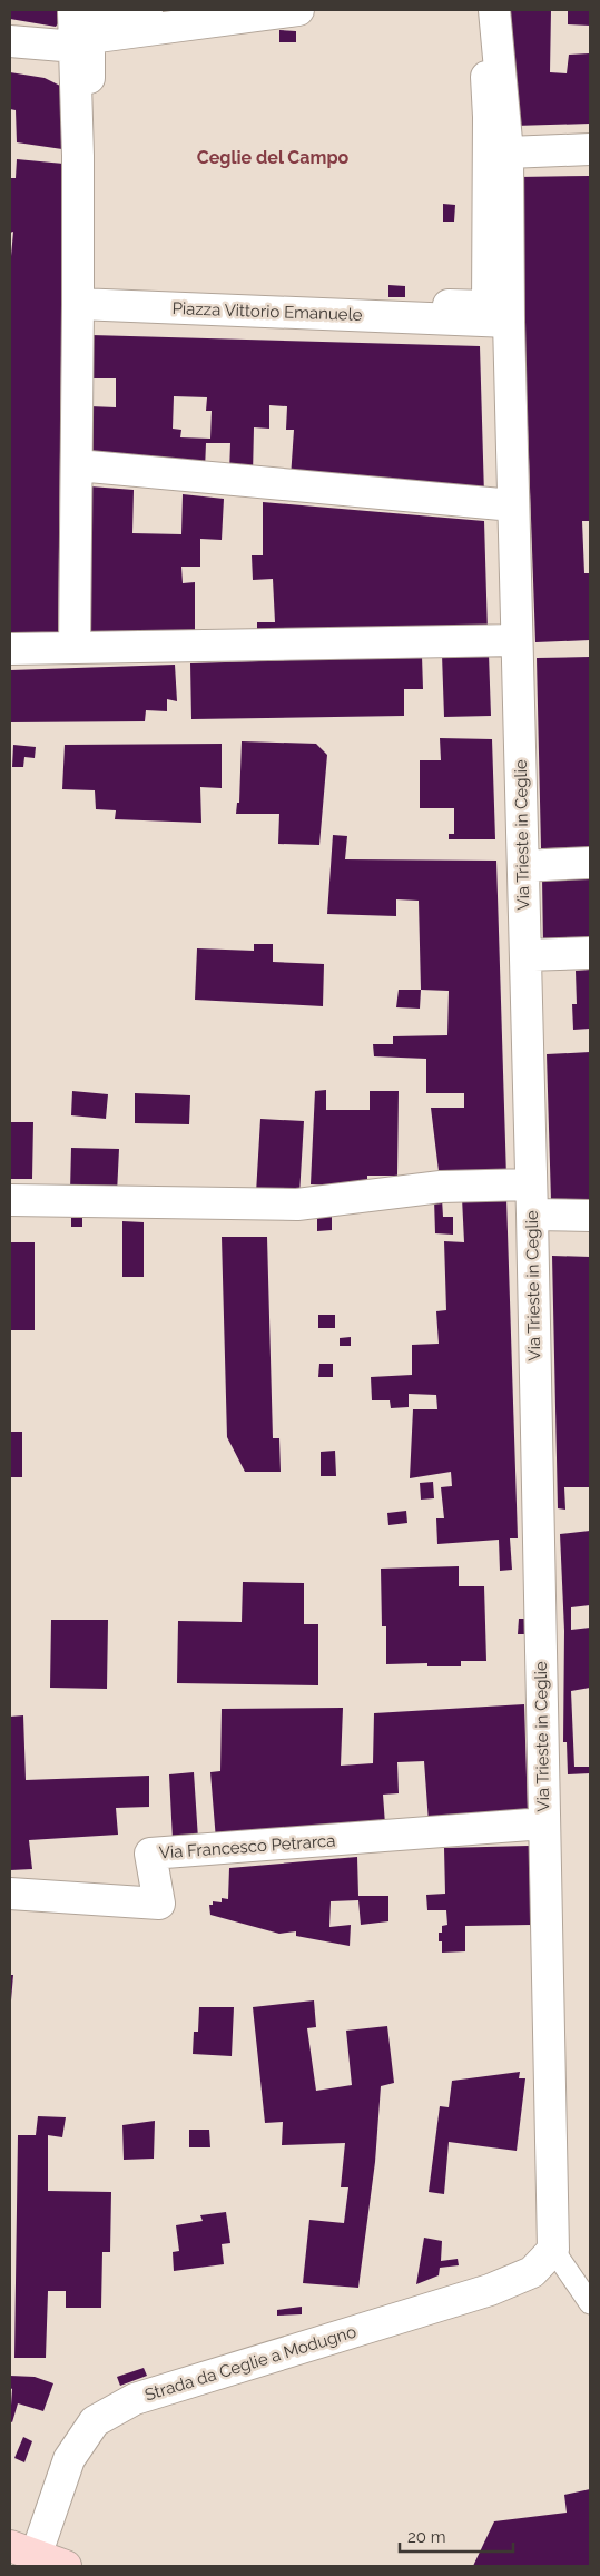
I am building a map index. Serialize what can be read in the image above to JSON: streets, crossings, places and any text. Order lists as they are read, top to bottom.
{
  "streets": {
    "street": [
      "Piazza Vittorio Emanuele",
      "Via Trieste in Ceglie",
      "Via Francesco Petrarca",
      "Strada da Ceglie a Modugno"
    ]
  },
  "crossings": [
    ["Piazza Vittorio Emanuele", "Via Trieste in Ceglie"],
    ["Via Trieste in Ceglie", "Via Francesco Petrarca"],
    ["Via Trieste in Ceglie", "Strada da Ceglie a Modugno"]
  ],
  "districts": ["Ceglie del Campo"],
  "scale_bar": "20 m"
}
